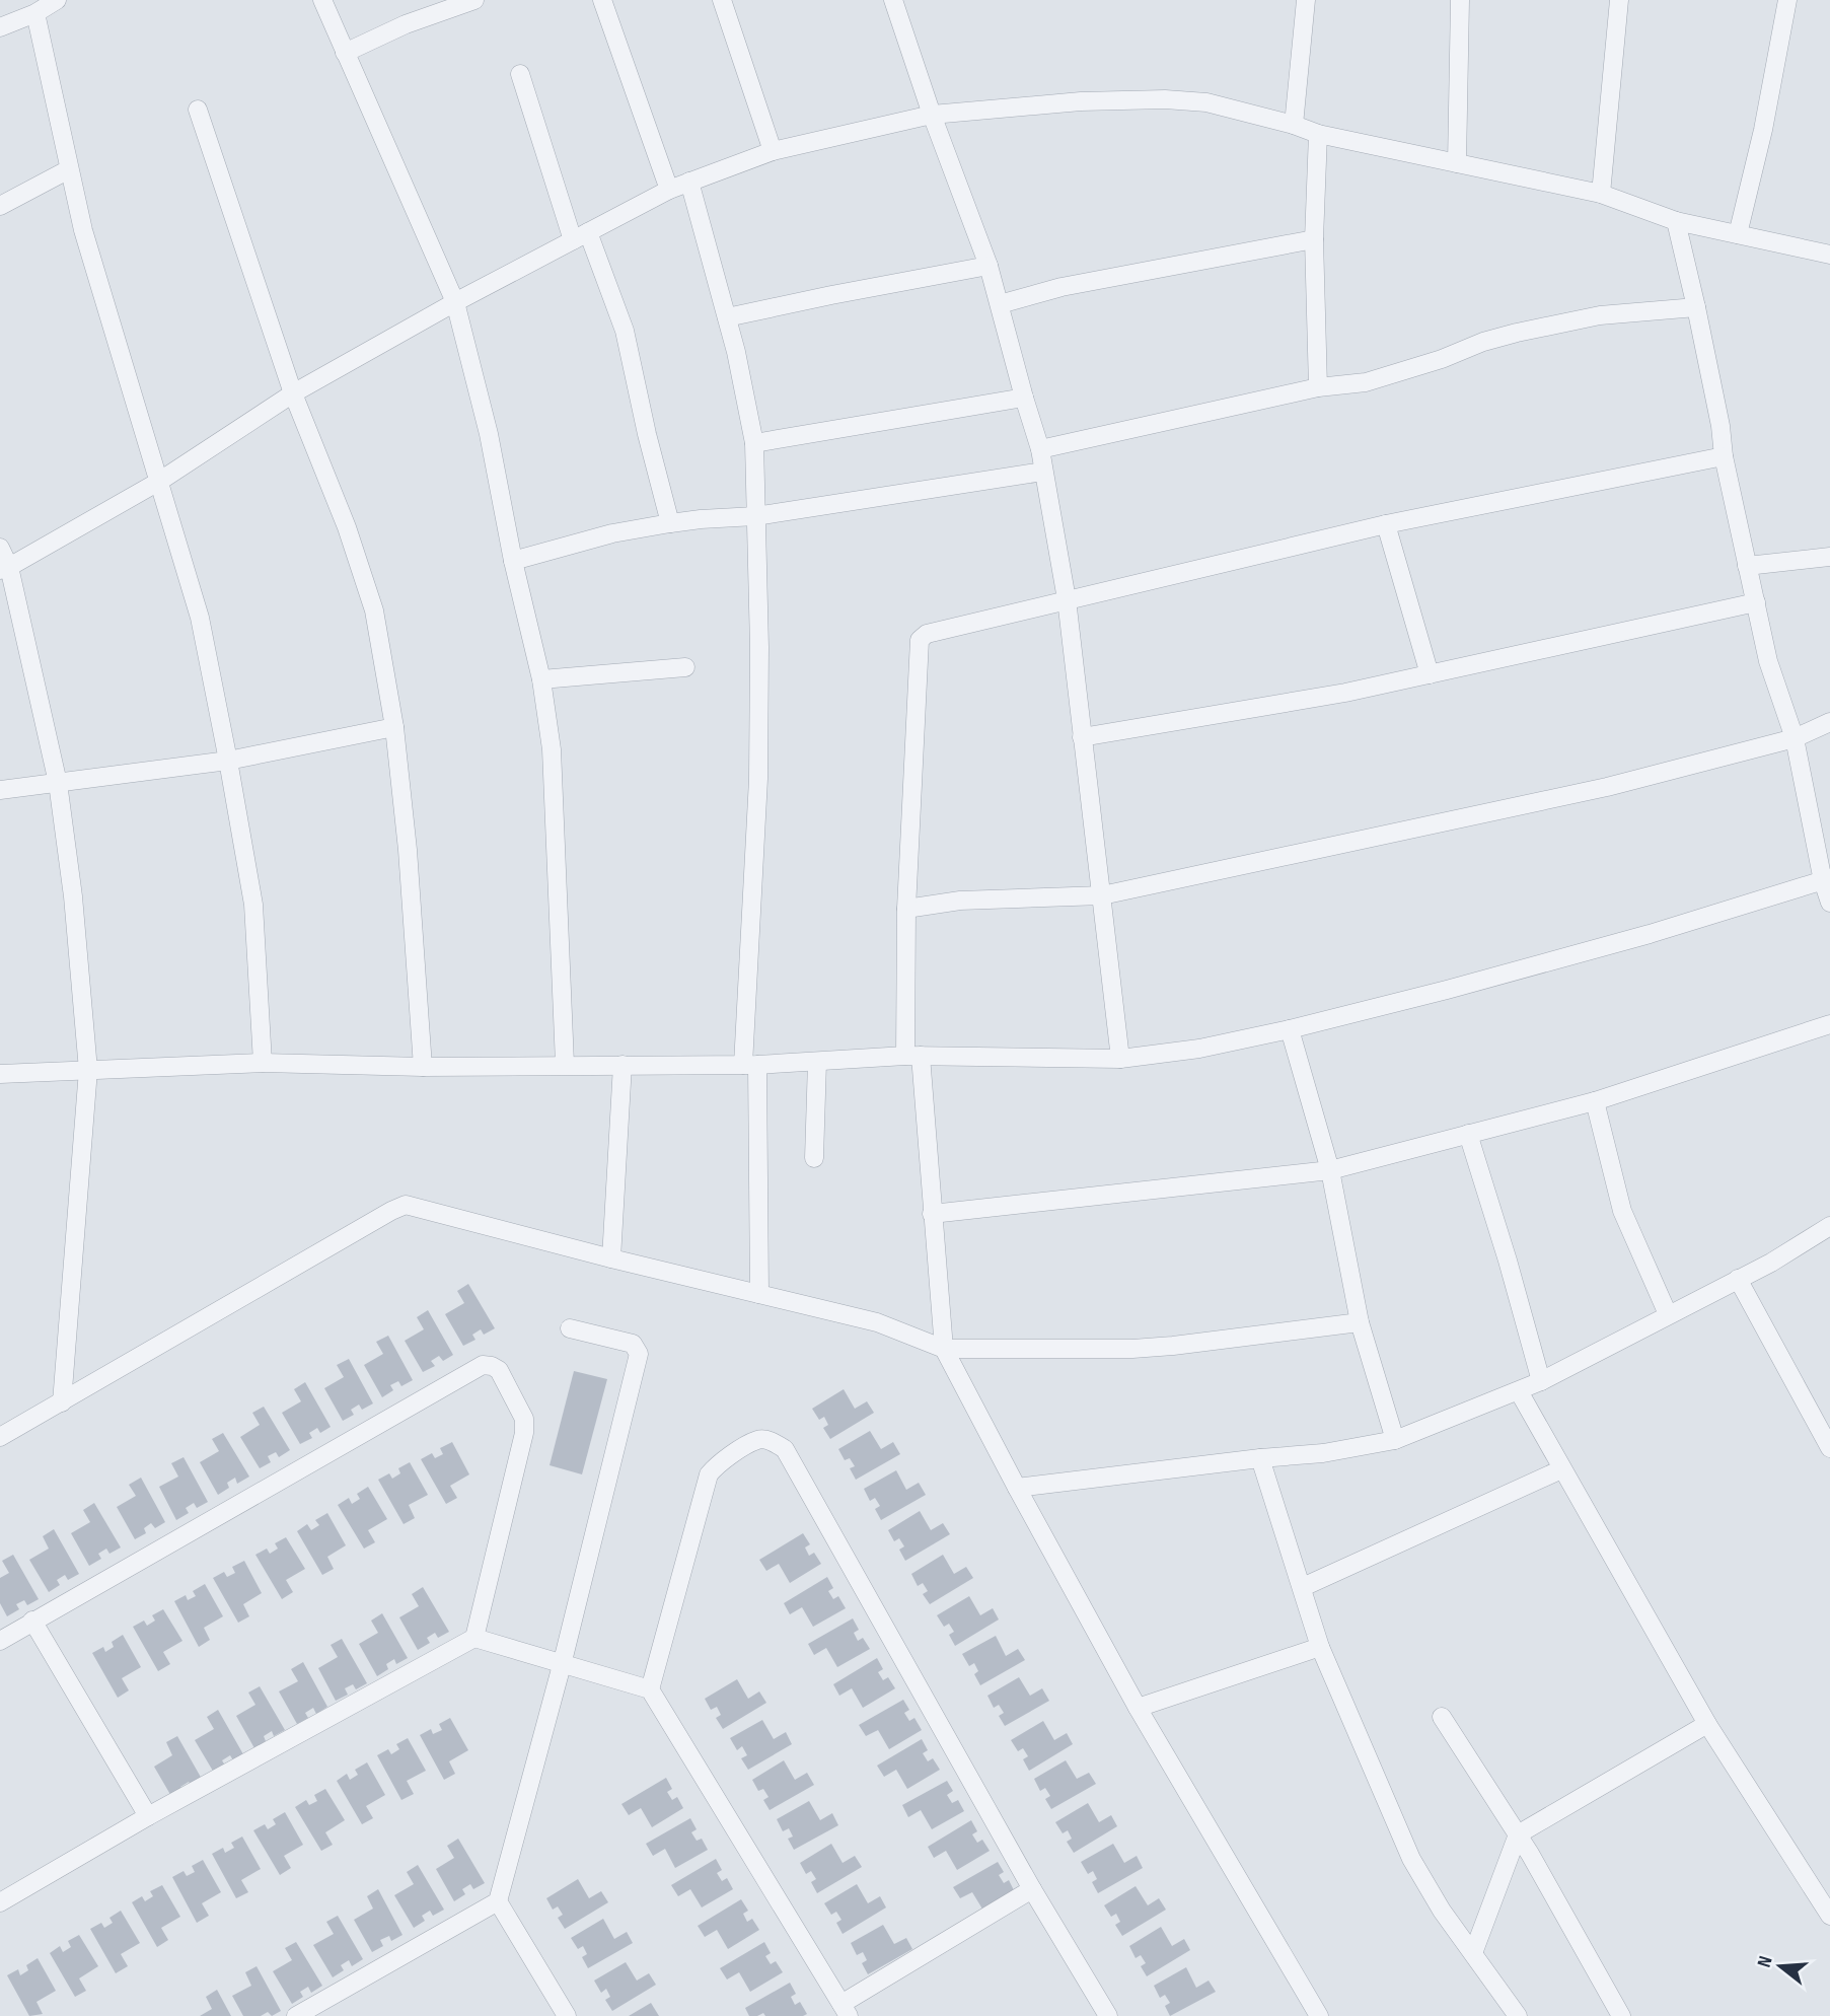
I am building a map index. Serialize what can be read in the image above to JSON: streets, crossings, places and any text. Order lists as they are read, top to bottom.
{
  "north": "left"
}
